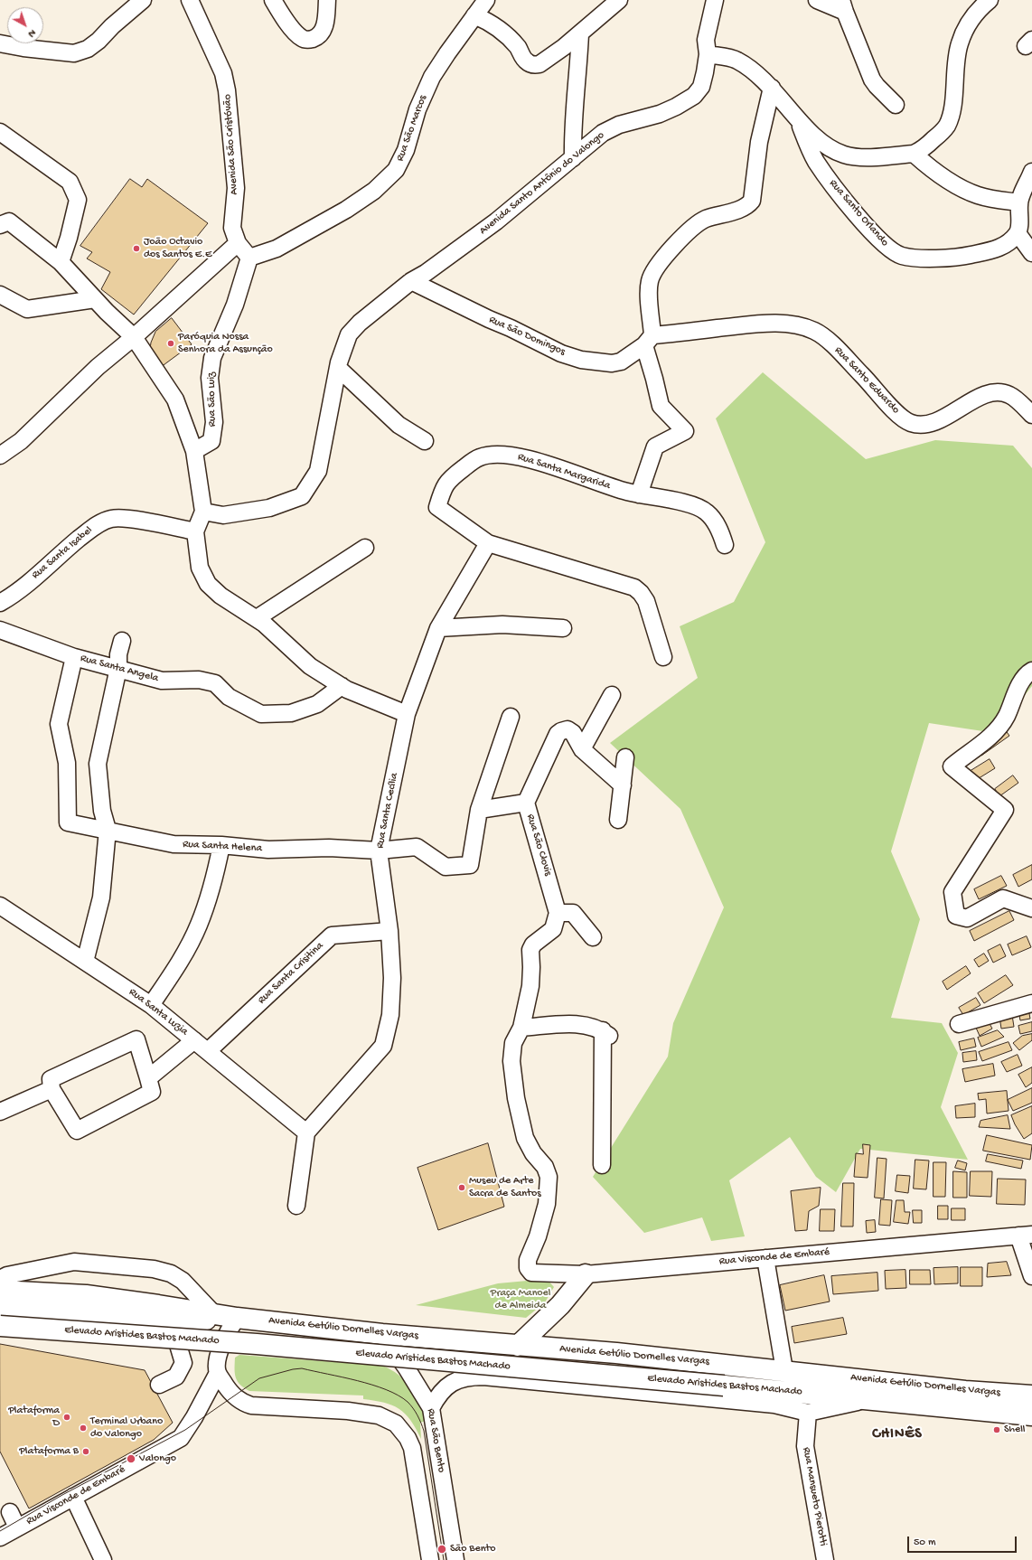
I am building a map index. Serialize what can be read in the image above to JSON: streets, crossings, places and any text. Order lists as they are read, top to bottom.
{
  "streets": {
    "main road": ["Avenida Getúlio Dornelles Vargas", "Elevado Aristides Bastos Machado"],
    "street": [
      "Rua São Marcos",
      "Avenida São Cristóvão",
      "Avenida Santo Antônio do Valongo",
      "Rua Santo Orlando",
      "Rua São Domingos",
      "Rua Santo Eduardo",
      "Rua São Luiz",
      "Rua Santa Margarida",
      "Rua Santa Isabel",
      "Rua Santa Angela",
      "Rua Santa Cecília",
      "Rua São Clovis",
      "Rua Santa Helena",
      "Rua Santa Crisitina",
      "Rua Santa Luzia",
      "Rua Visconde de Embaré",
      "Rua São Bento",
      "Rua Mansueto Pierotti"
    ]
  },
  "crossings": [
    ["Rua São Marcos", "Rua São Luiz"],
    ["Avenida Santo Antônio do Valongo", "Rua São Domingos"],
    ["Rua São Domingos", "Rua Santo Eduardo"],
    ["Rua Santa Margarida", "Rua Santa Cecília"],
    ["Rua Santa Angela", "Rua Santa Helena"],
    ["Rua Santa Cecília", "Rua Santa Helena"],
    ["Rua Santa Cecília", "Rua Santa Crisitina"],
    ["Rua Santa Cecília", "Rua Santa Luzia"],
    ["Rua Santa Crisitina", "Rua Santa Luzia"],
    ["Rua Visconde de Embaré", "Avenida Getúlio Dornelles Vargas"],
    ["Avenida Getúlio Dornelles Vargas", "Rua São Bento"]
  ],
  "districts": ["CHINÊS"],
  "parks": ["Praça Manoel de Almeida"],
  "places": [
    "João Octavio dos Santos E.E",
    "Paróquia Nossa Senhora da Assunção",
    "Museu de Arte Sacra de Santos",
    "Plataforma D",
    "Terminal Urbano do Valongo",
    "Shell",
    "Plataforma B",
    "Valongo",
    "São Bento"
  ],
  "scale_bar": "50 m",
  "north": "bottom right"
}
